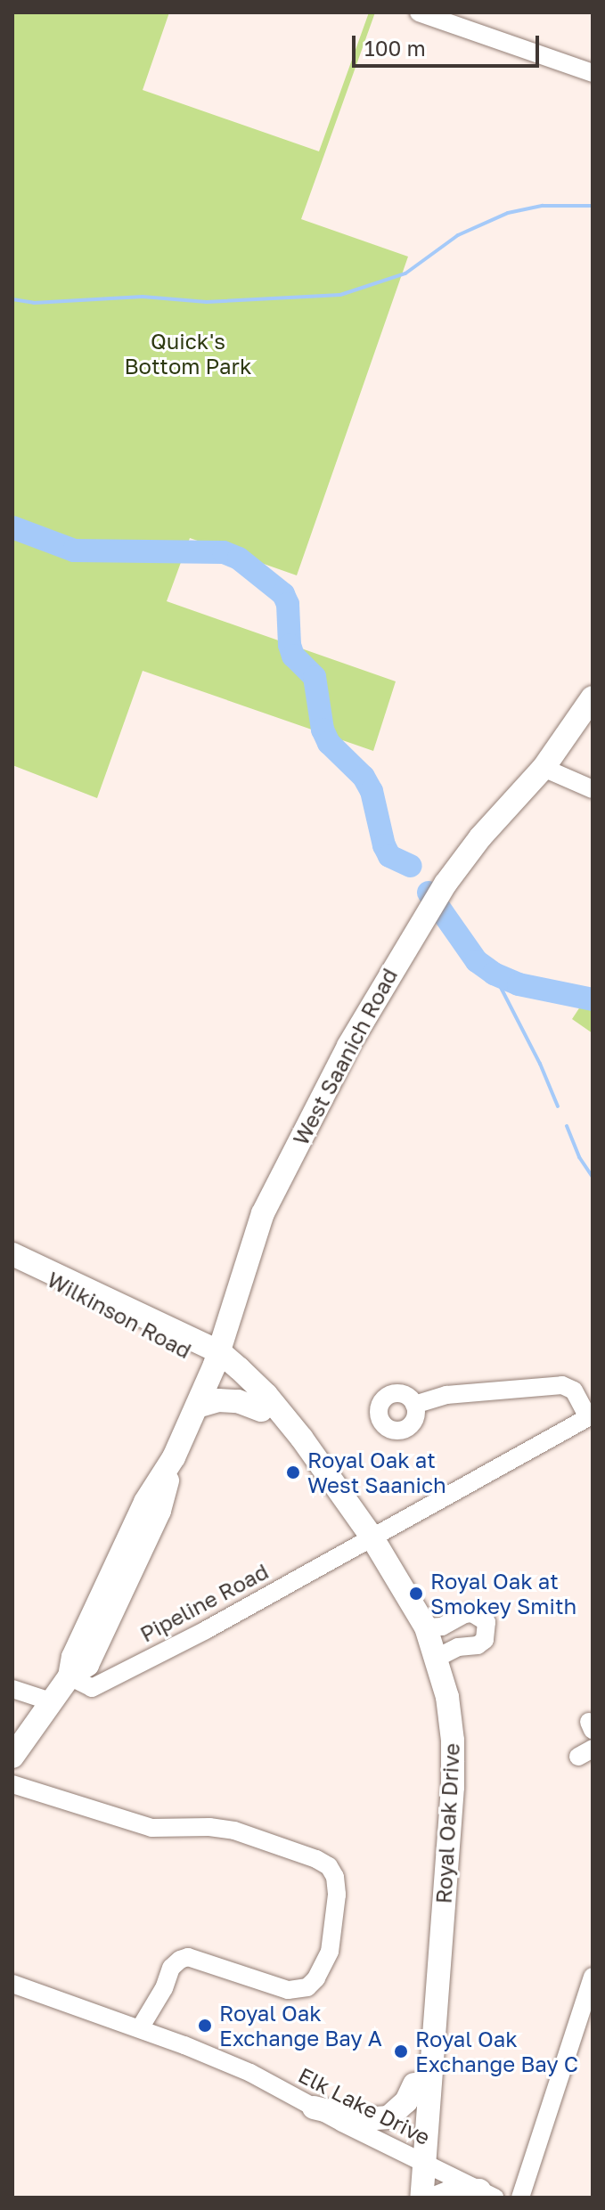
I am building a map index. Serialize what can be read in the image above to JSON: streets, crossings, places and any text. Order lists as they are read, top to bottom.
{
  "streets": {
    "main road": ["West Saanich Road", "Wilkinson Road", "Royal Oak Drive"],
    "street": ["Pipeline Road", "Elk Lake Drive"]
  },
  "crossings": [
    ["West Saanich Road", "Wilkinson Road"],
    ["West Saanich Road", "Pipeline Road"],
    ["West Saanich Road", "Royal Oak Drive"],
    ["Wilkinson Road", "Royal Oak Drive"],
    ["Pipeline Road", "Royal Oak Drive"],
    ["Royal Oak Drive", "Elk Lake Drive"]
  ],
  "parks": ["Quick's Bottom Park"],
  "places": [
    "Royal Oak at West Saanich",
    "Royal Oak at Smokey Smith",
    "Royal Oak Exchange Bay A",
    "Royal Oak Exchange Bay C"
  ],
  "scale_bar": "100 m"
}
